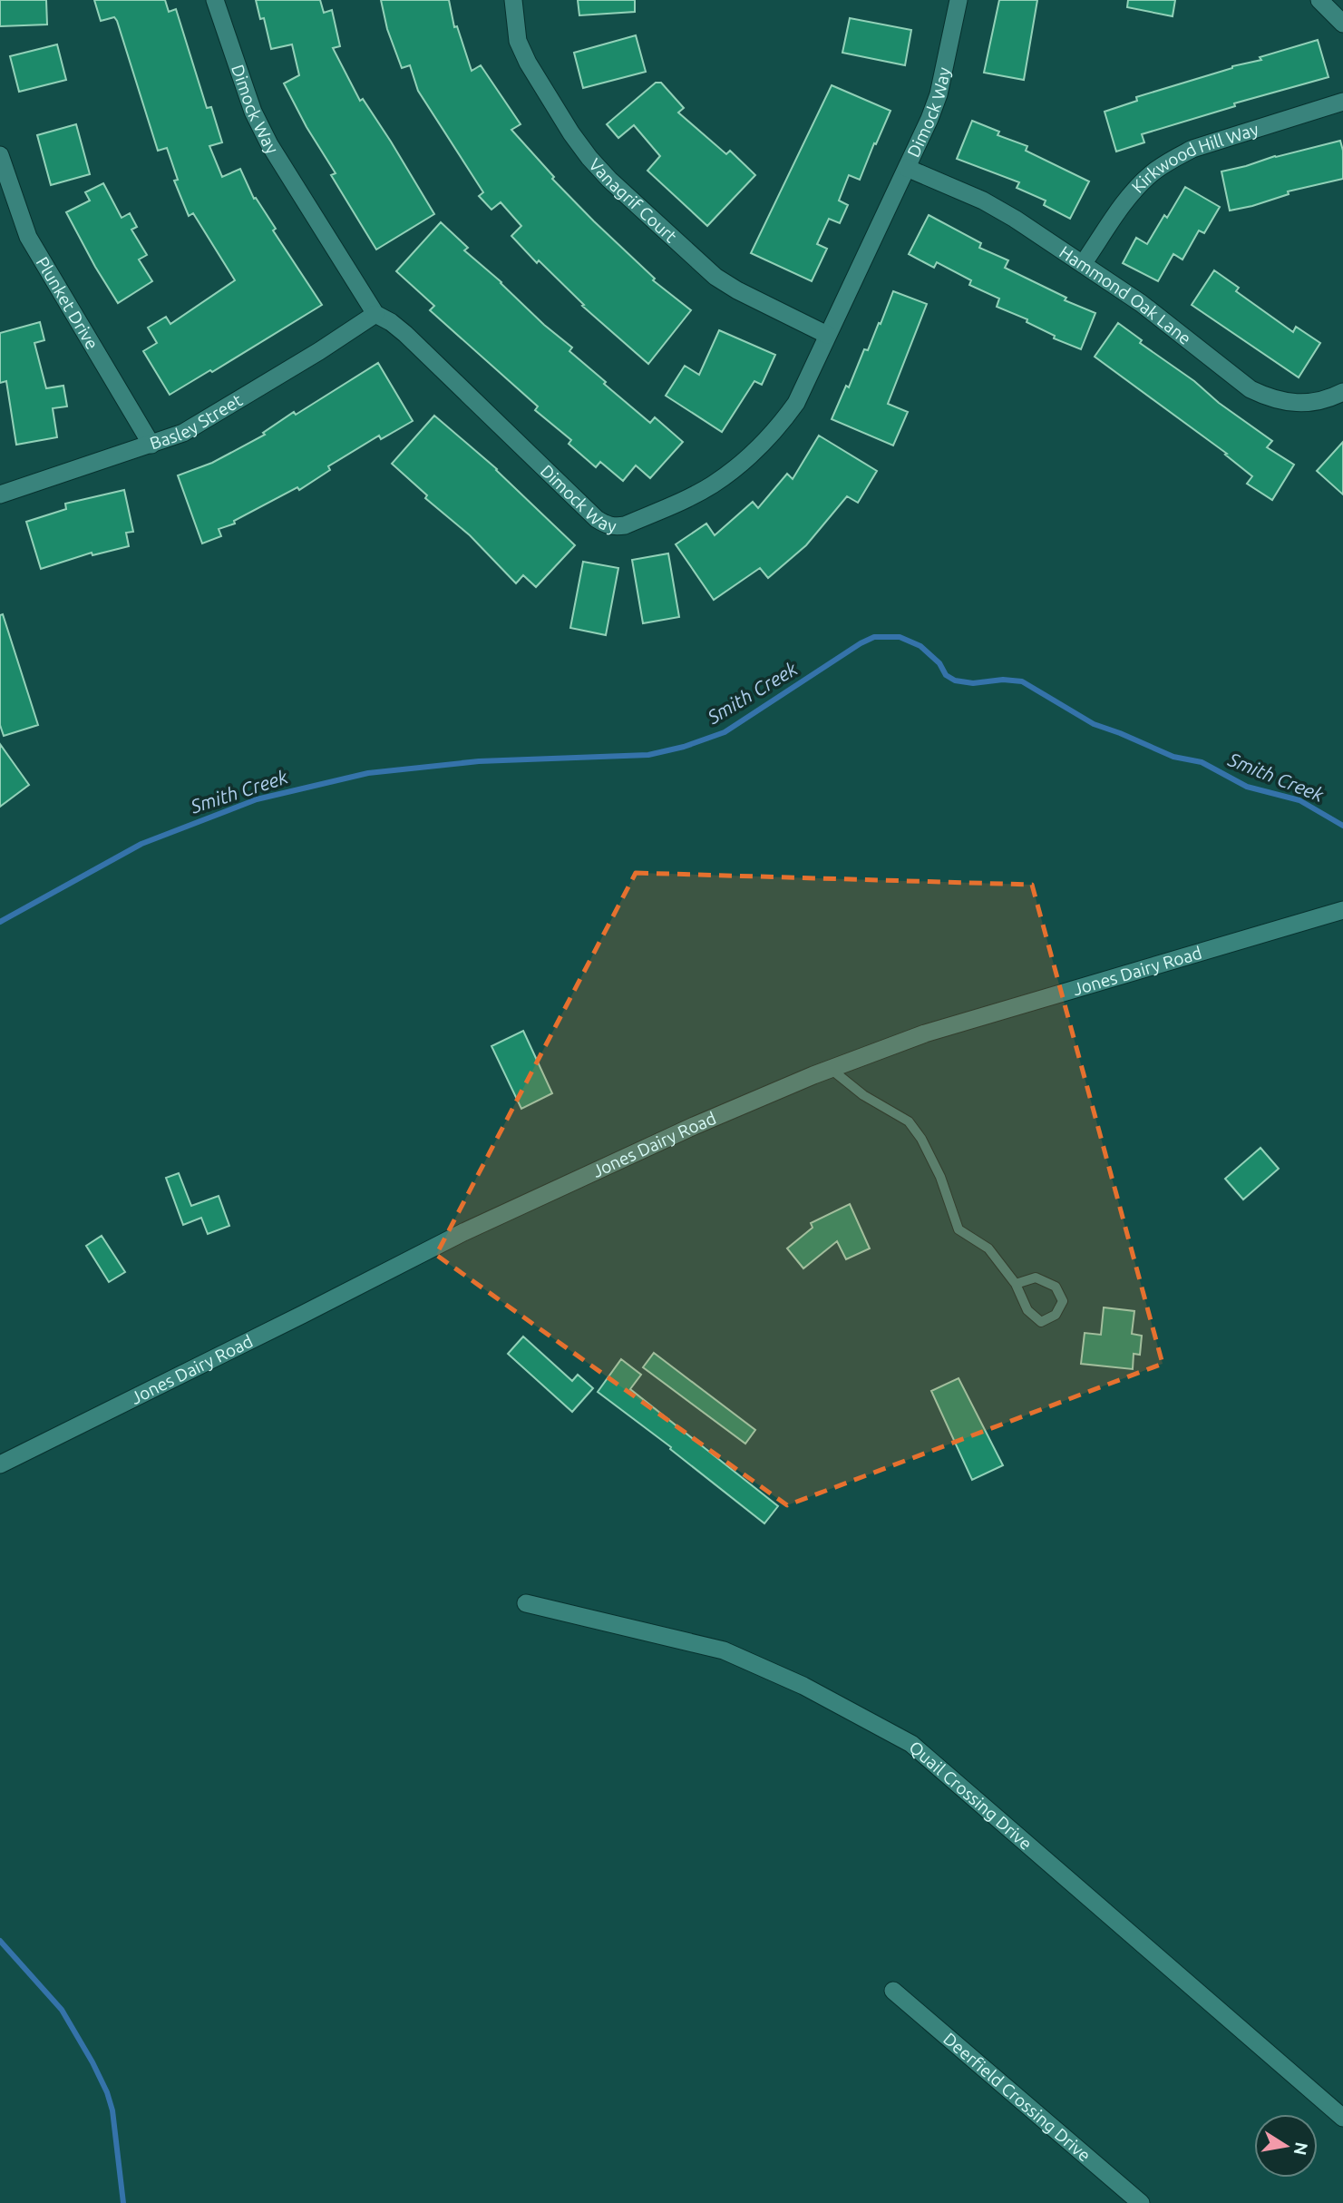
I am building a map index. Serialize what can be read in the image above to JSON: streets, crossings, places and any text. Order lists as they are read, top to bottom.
{
  "streets": {
    "street": [
      "Dimock Way",
      "Kirkwood Hill Way",
      "Vanagrif Court",
      "Hammond Oak Lane",
      "Plunket Drive",
      "Basley Street",
      "Jones Dairy Road",
      "Quail Crossing Drive",
      "Deerfield Crossing Drive"
    ]
  },
  "crossings": [
    ["Dimock Way", "Vanagrif Court"],
    ["Dimock Way", "Hammond Oak Lane"],
    ["Dimock Way", "Basley Street"],
    ["Kirkwood Hill Way", "Hammond Oak Lane"],
    ["Plunket Drive", "Basley Street"]
  ],
  "water": ["Smith Creek"],
  "north": "right"
}
